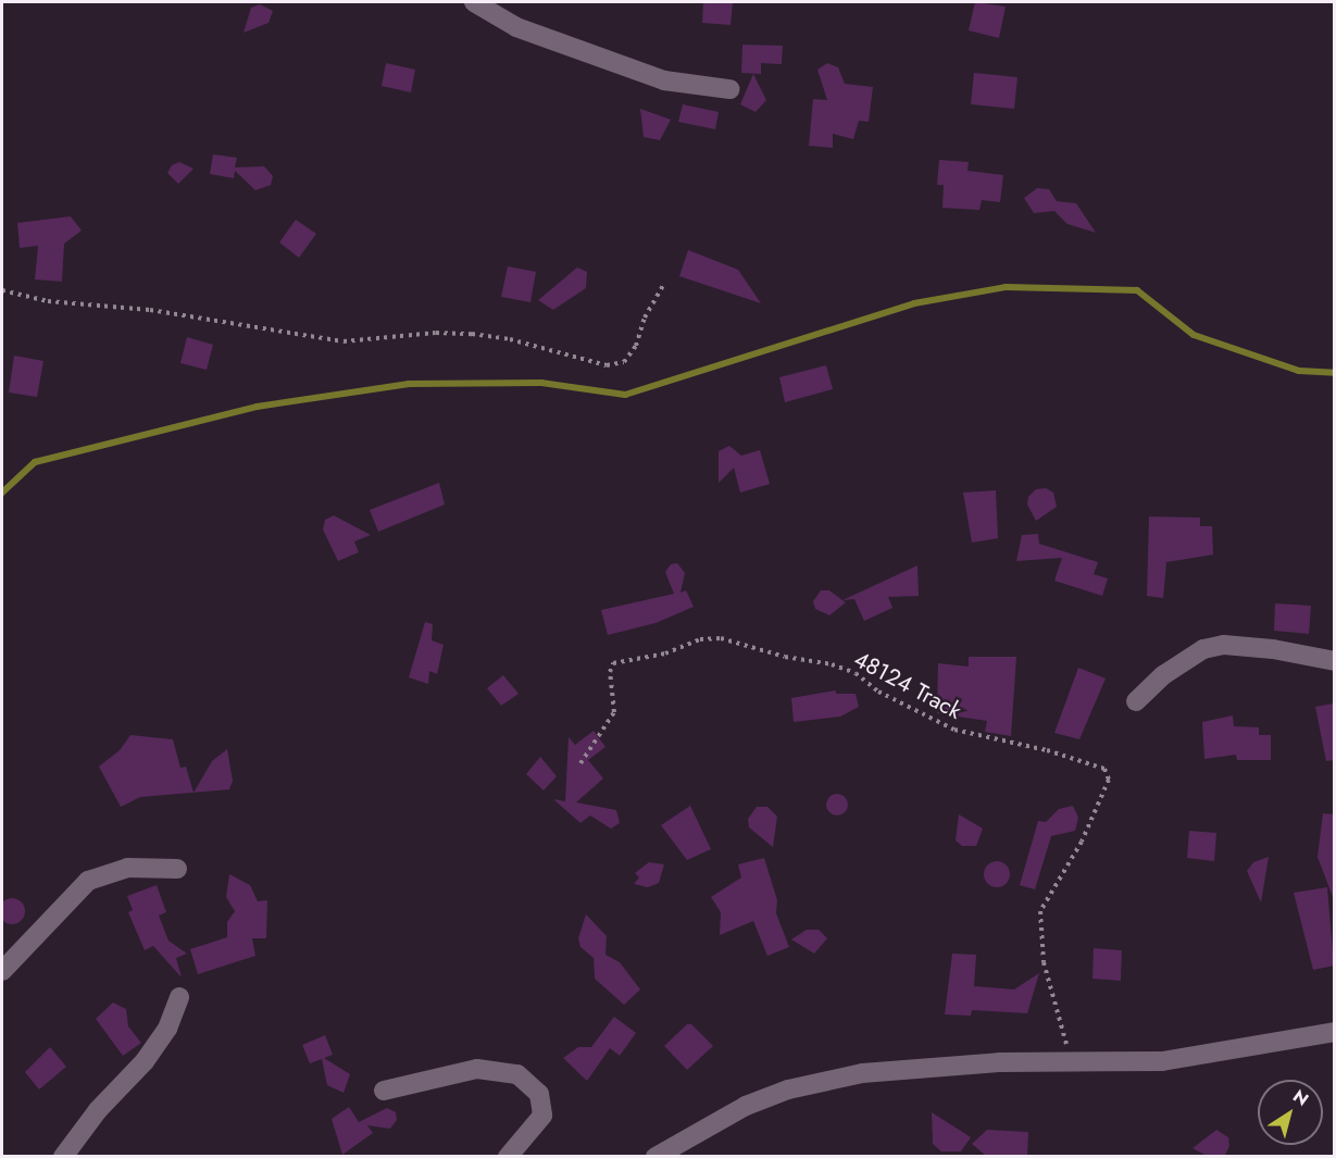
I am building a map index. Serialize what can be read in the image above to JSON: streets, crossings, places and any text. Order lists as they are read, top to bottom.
{
  "streets": {
    "path": ["48124 Track"]
  },
  "north": "top right"
}
